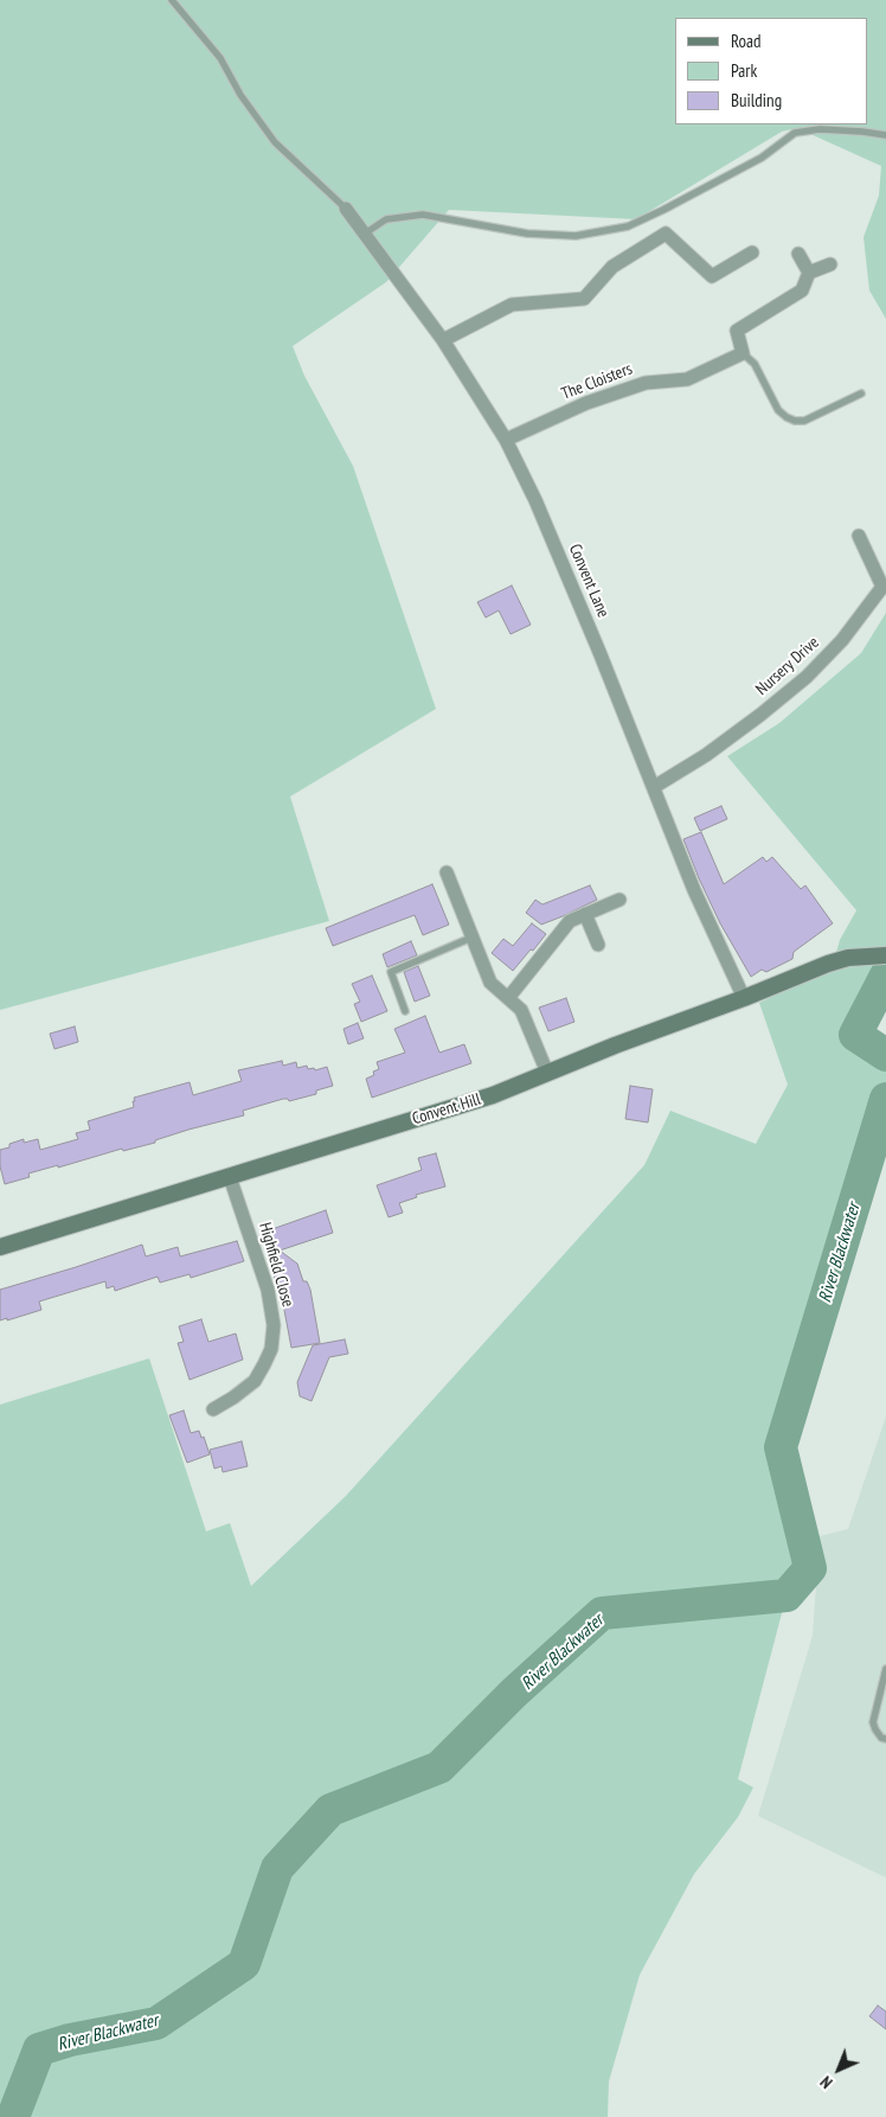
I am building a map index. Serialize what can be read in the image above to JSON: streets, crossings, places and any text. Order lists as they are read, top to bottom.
{
  "streets": {
    "main road": ["Convent Hill"],
    "street": [
      "The Cloisters",
      "Convent Lane",
      "Nursery Drive",
      "Highfield Close"
    ]
  },
  "crossings": [
    ["The Cloisters", "Convent Lane"],
    ["Convent Lane", "Nursery Drive"],
    ["Convent Lane", "Convent Hill"],
    ["Convent Hill", "Highfield Close"]
  ],
  "water": ["River Blackwater"],
  "legend": ["Road", "Park", "Building"],
  "north": "bottom left"
}
